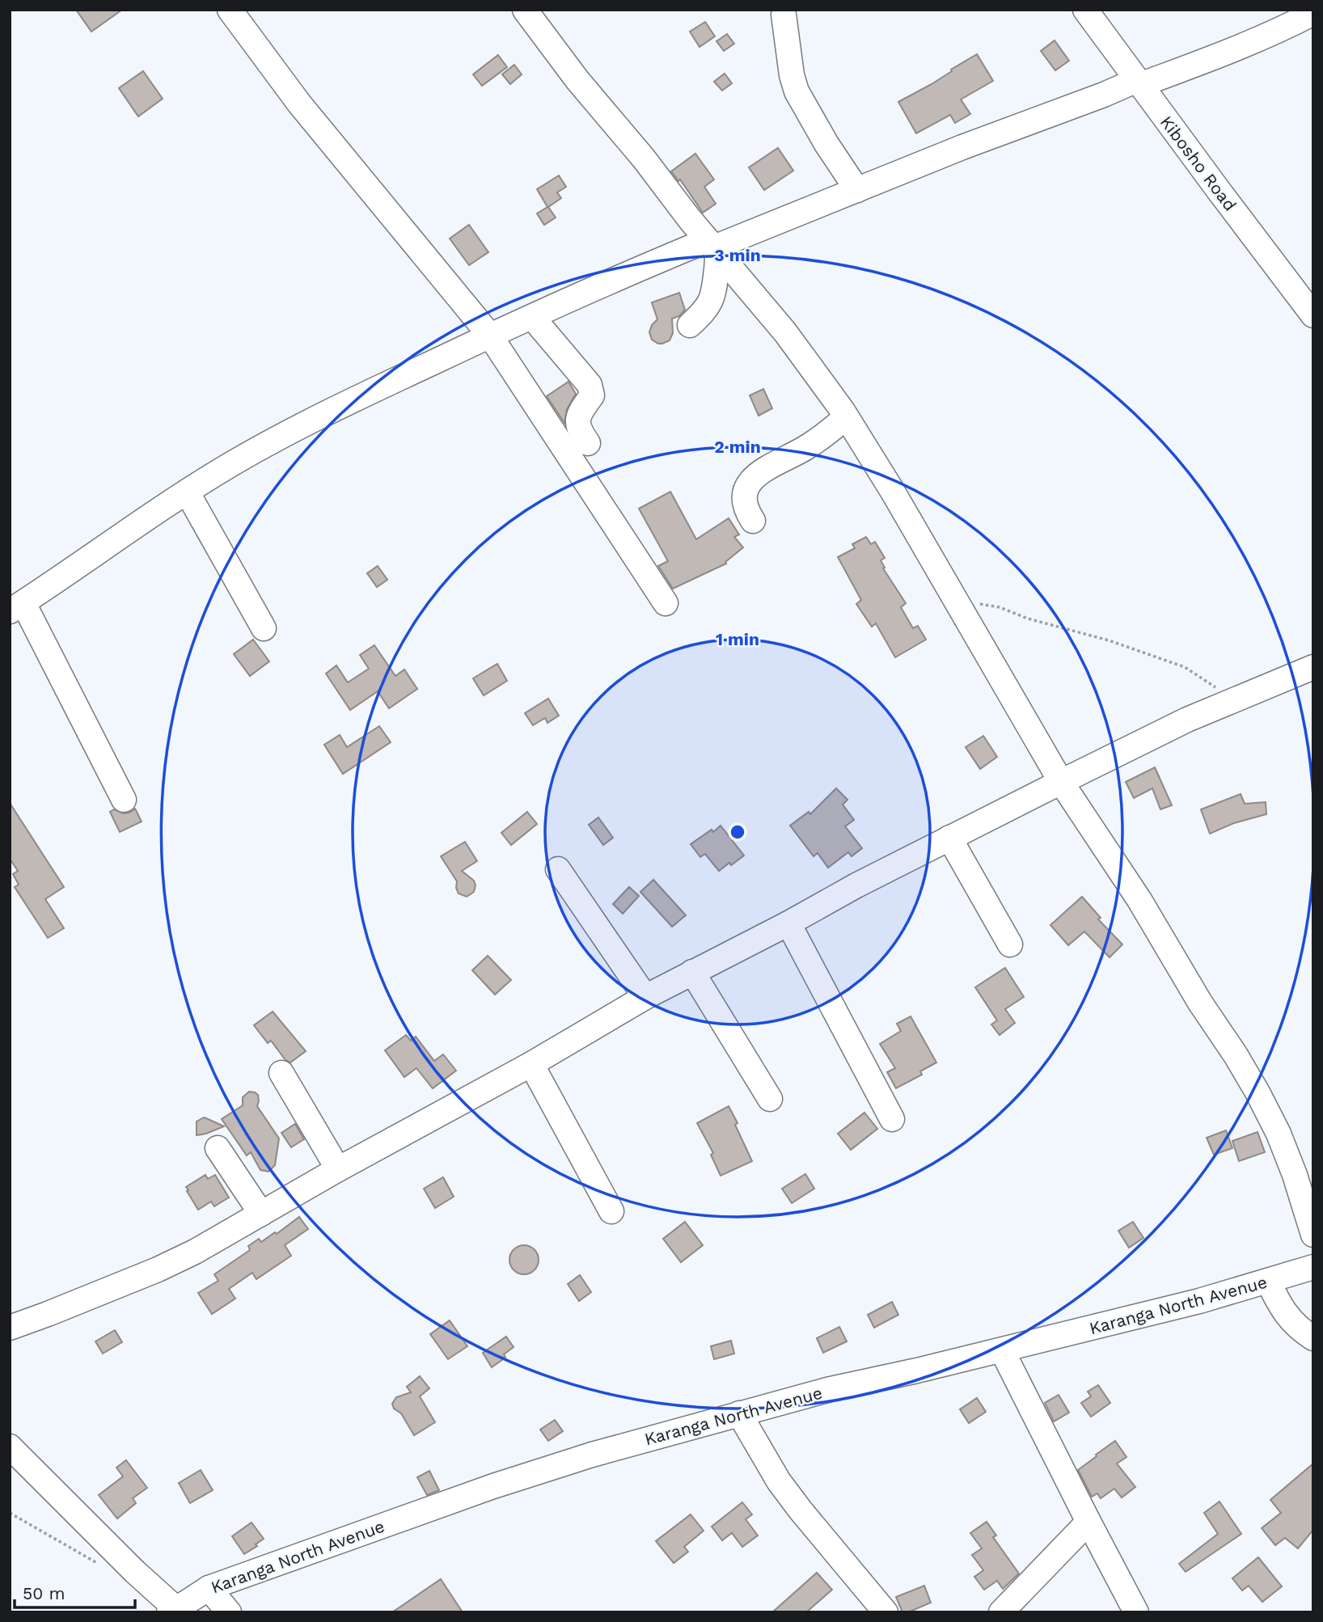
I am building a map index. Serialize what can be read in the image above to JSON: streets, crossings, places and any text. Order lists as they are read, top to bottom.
{
  "streets": {
    "street": ["Kibosho Road", "Karanga North Avenue"]
  },
  "scale_bar": "50 m",
  "rings": ["3 min", "2 min", "1 min"]
}
